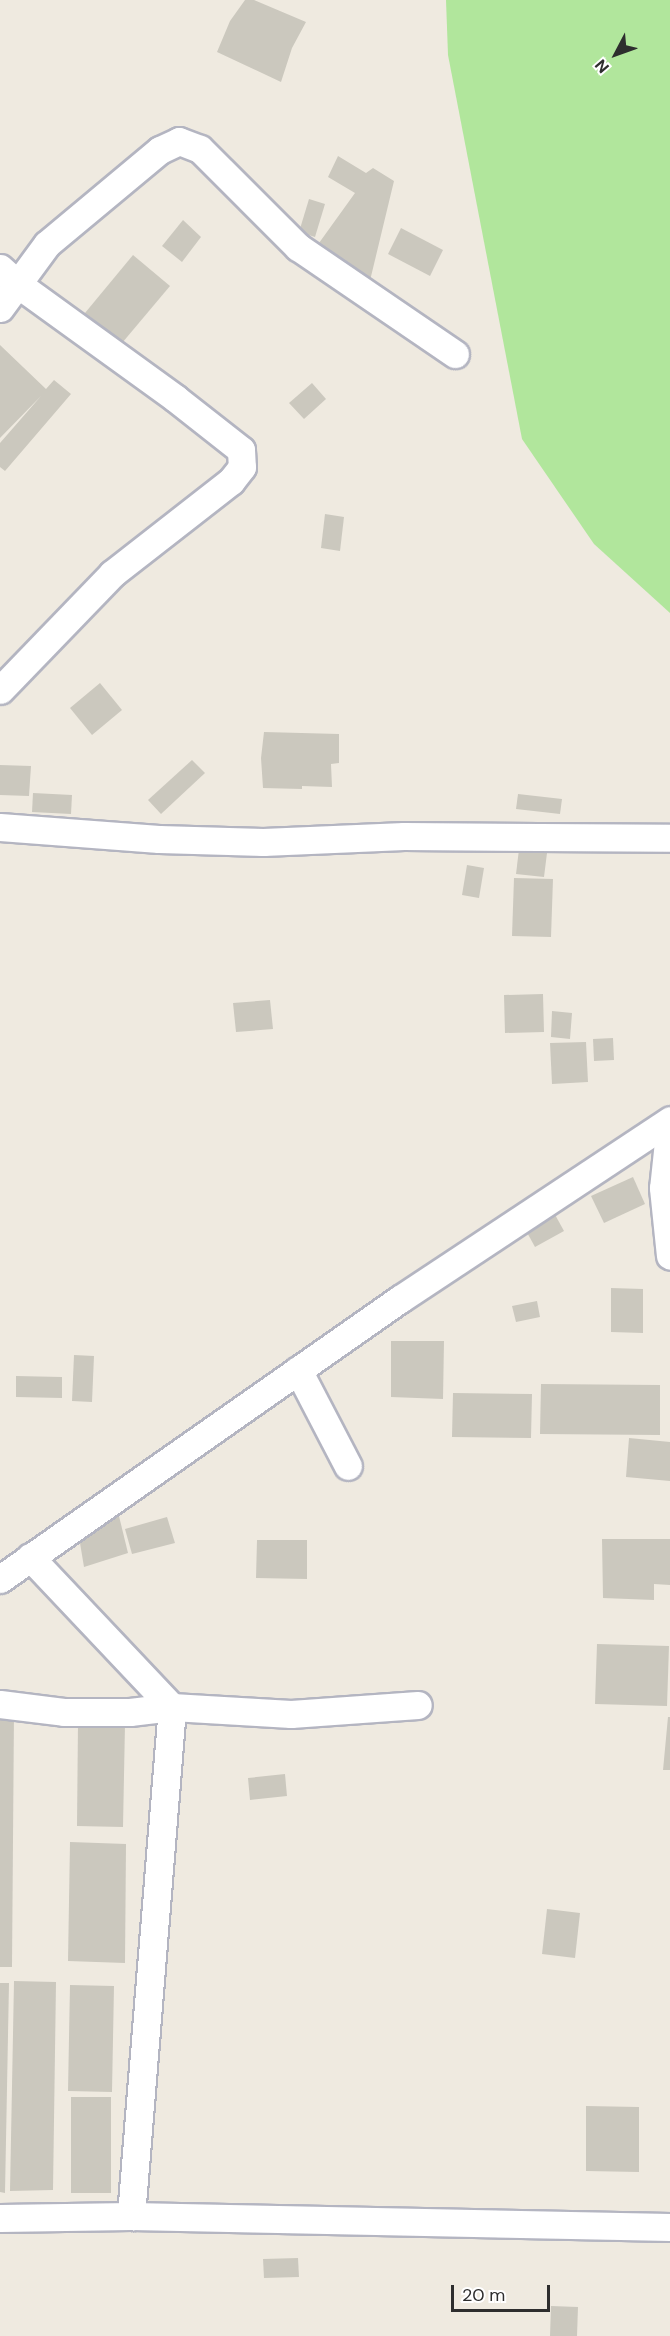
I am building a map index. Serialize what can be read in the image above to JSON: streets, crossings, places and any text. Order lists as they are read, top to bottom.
{
  "scale_bar": "20 m",
  "north": "bottom left"
}
